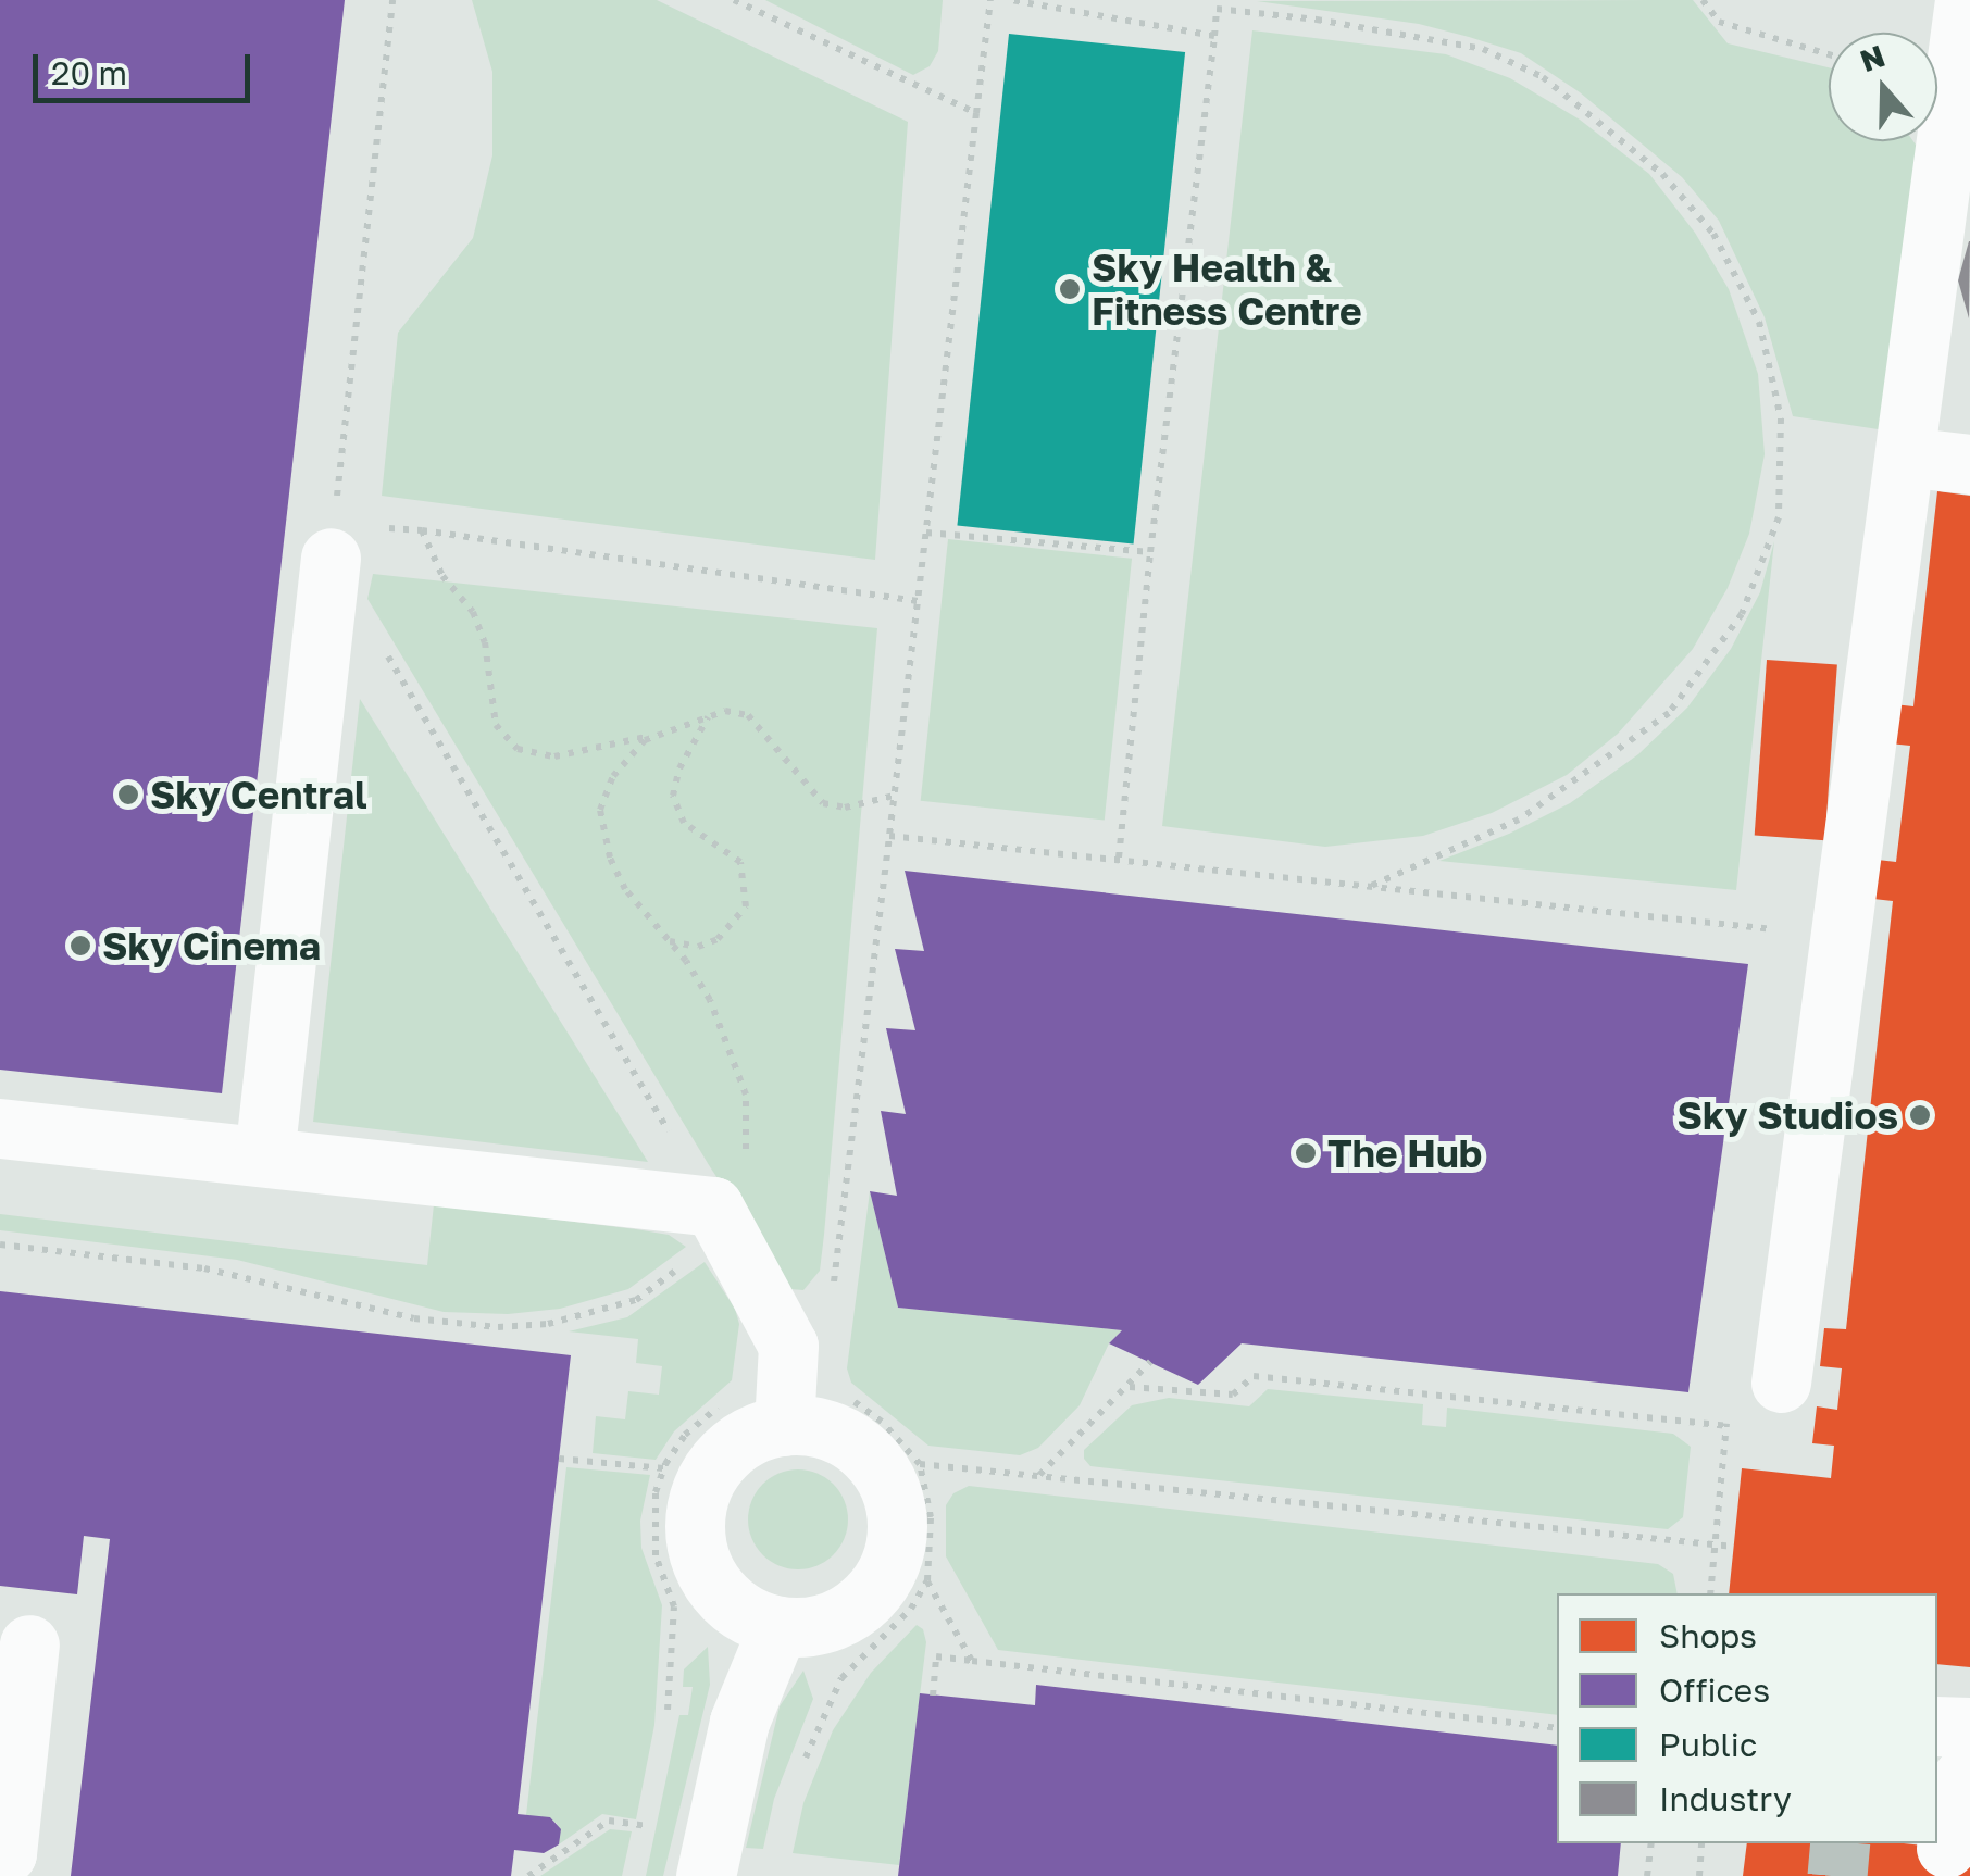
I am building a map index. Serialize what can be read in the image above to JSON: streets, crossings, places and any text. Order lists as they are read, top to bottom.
{
  "places": [
    "Sky Health & Fitness Centre",
    "Sky Central",
    "Sky Cinema",
    "Sky Studios",
    "The Hub"
  ],
  "legend": [
    "Shops",
    "Offices",
    "Public",
    "Industry"
  ],
  "scale_bar": "20 m",
  "north": "top"
}
